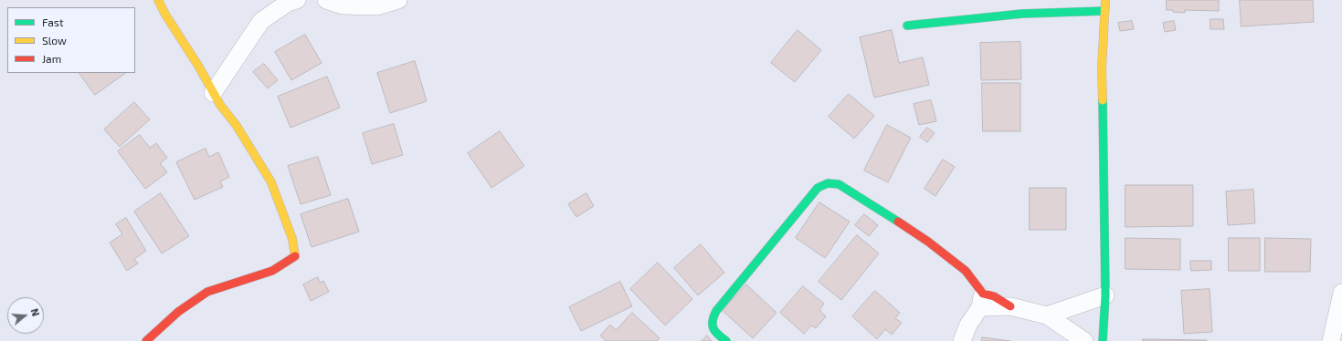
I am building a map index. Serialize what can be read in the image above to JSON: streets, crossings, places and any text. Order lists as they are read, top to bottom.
{
  "legend": ["Fast", "Slow", "Jam"],
  "north": "right"
}
